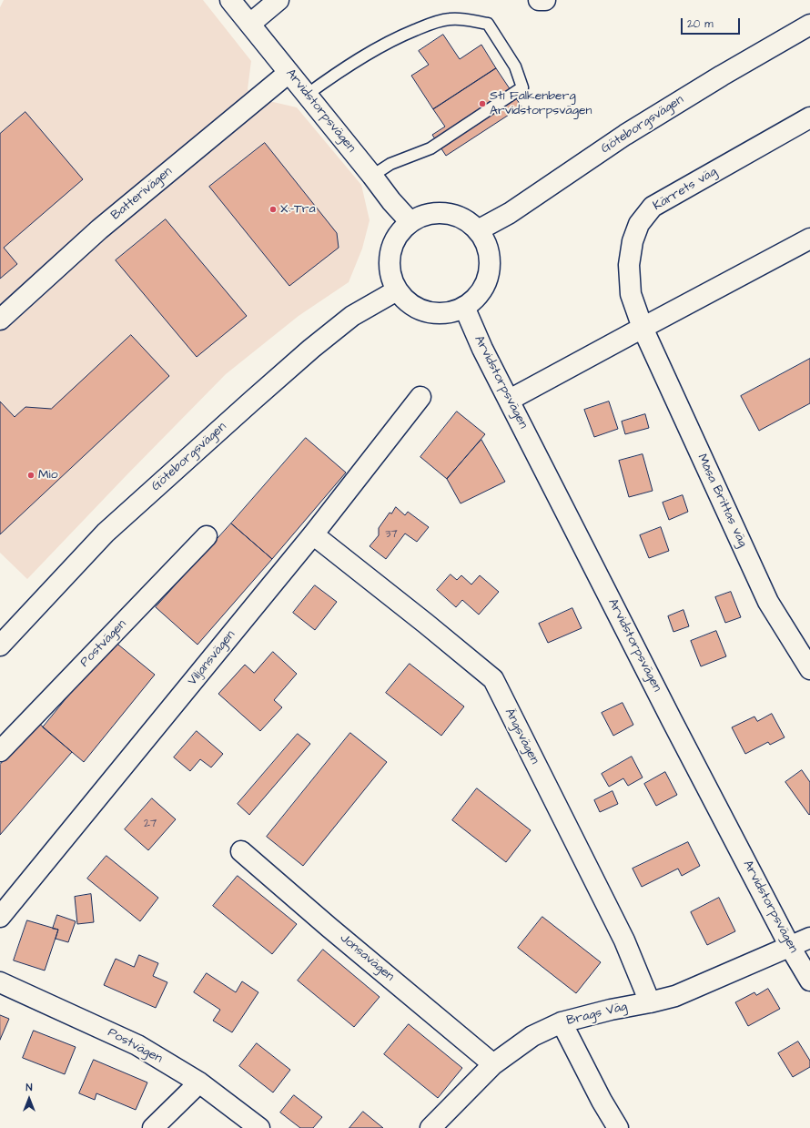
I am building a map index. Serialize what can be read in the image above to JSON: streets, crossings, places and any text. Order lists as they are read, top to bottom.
{
  "streets": {
    "street": [
      "Arvidstorpsvägen",
      "Göteborgsvägen",
      "Kärrets väg",
      "Batterivägen",
      "Måsa Brittas väg",
      "Postvägen",
      "Viljansvägen",
      "Ängsvägen",
      "Jonsavägen",
      "Brags Väg"
    ]
  },
  "crossings": [
    ["Arvidstorpsvägen", "Göteborgsvägen"],
    ["Arvidstorpsvägen", "Batterivägen"],
    ["Arvidstorpsvägen", "Brags Väg"],
    ["Kärrets väg", "Måsa Brittas väg"],
    ["Viljansvägen", "Ängsvägen"],
    ["Ängsvägen", "Brags Väg"],
    ["Jonsavägen", "Brags Väg"]
  ],
  "places": ["St1 Falkenberg Arvidstorpsvägen", "X:-Tra", "Mio"],
  "house_numbers": ["37", "27"],
  "scale_bar": "20 m",
  "north": "top"
}
